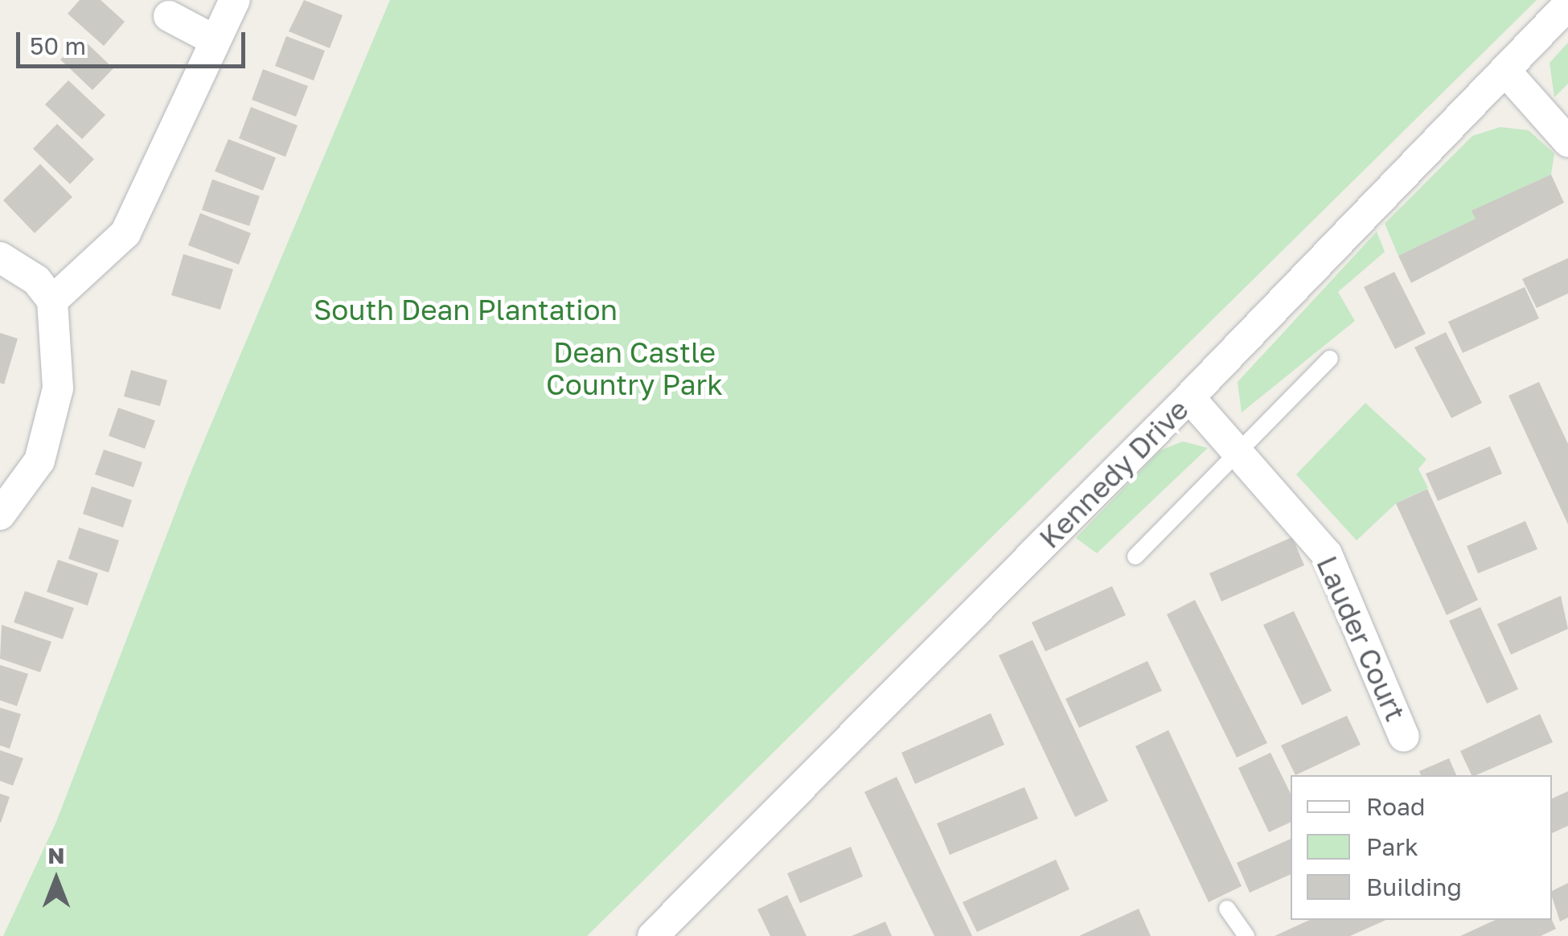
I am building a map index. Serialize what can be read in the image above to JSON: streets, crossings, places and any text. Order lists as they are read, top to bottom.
{
  "streets": {
    "street": ["Kennedy Drive", "Lauder Court"]
  },
  "crossings": [
    ["Kennedy Drive", "Lauder Court"]
  ],
  "parks": ["South Dean Plantation", "Dean Castle Country Park"],
  "legend": ["Road", "Park", "Building"],
  "scale_bar": "50 m",
  "north": "top"
}
